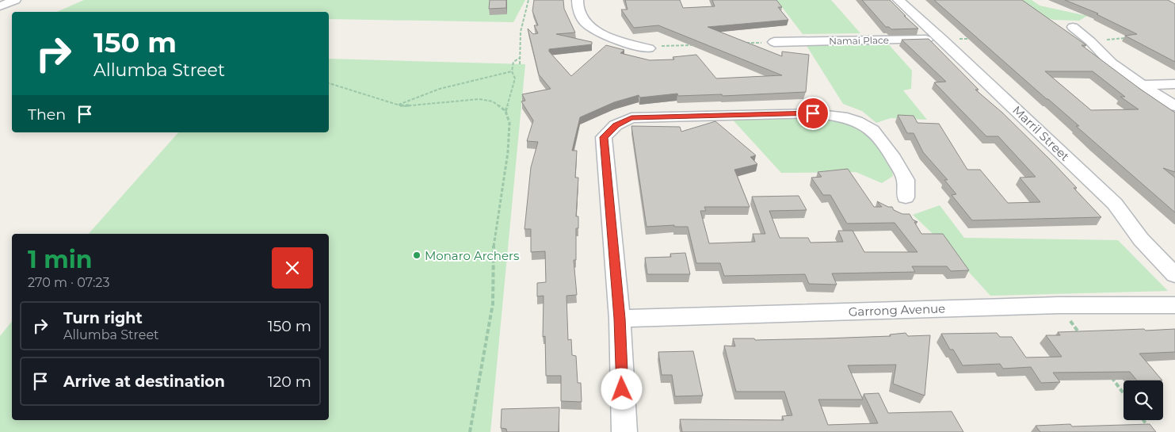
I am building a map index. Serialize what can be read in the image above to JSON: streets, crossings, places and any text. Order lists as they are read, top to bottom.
{
  "streets": {
    "street": ["Namai Place", "Marril Street", "Garrong Avenue"]
  },
  "crossings": [
    ["Namai Place", "Marril Street"]
  ],
  "places": ["Monaro Archers"],
  "page": {
    "turn": ["150 m", "Allumba Street"],
    "then": "Then",
    "heading": ["1 min", "270 m · 07:23"],
    "list": [
      {
        "name": "Turn right",
        "note": "Allumba Street",
        "value": "150 m"
      },
      {
        "name": "Arrive at destination",
        "value": "120 m"
      }
    ]
  }
}
